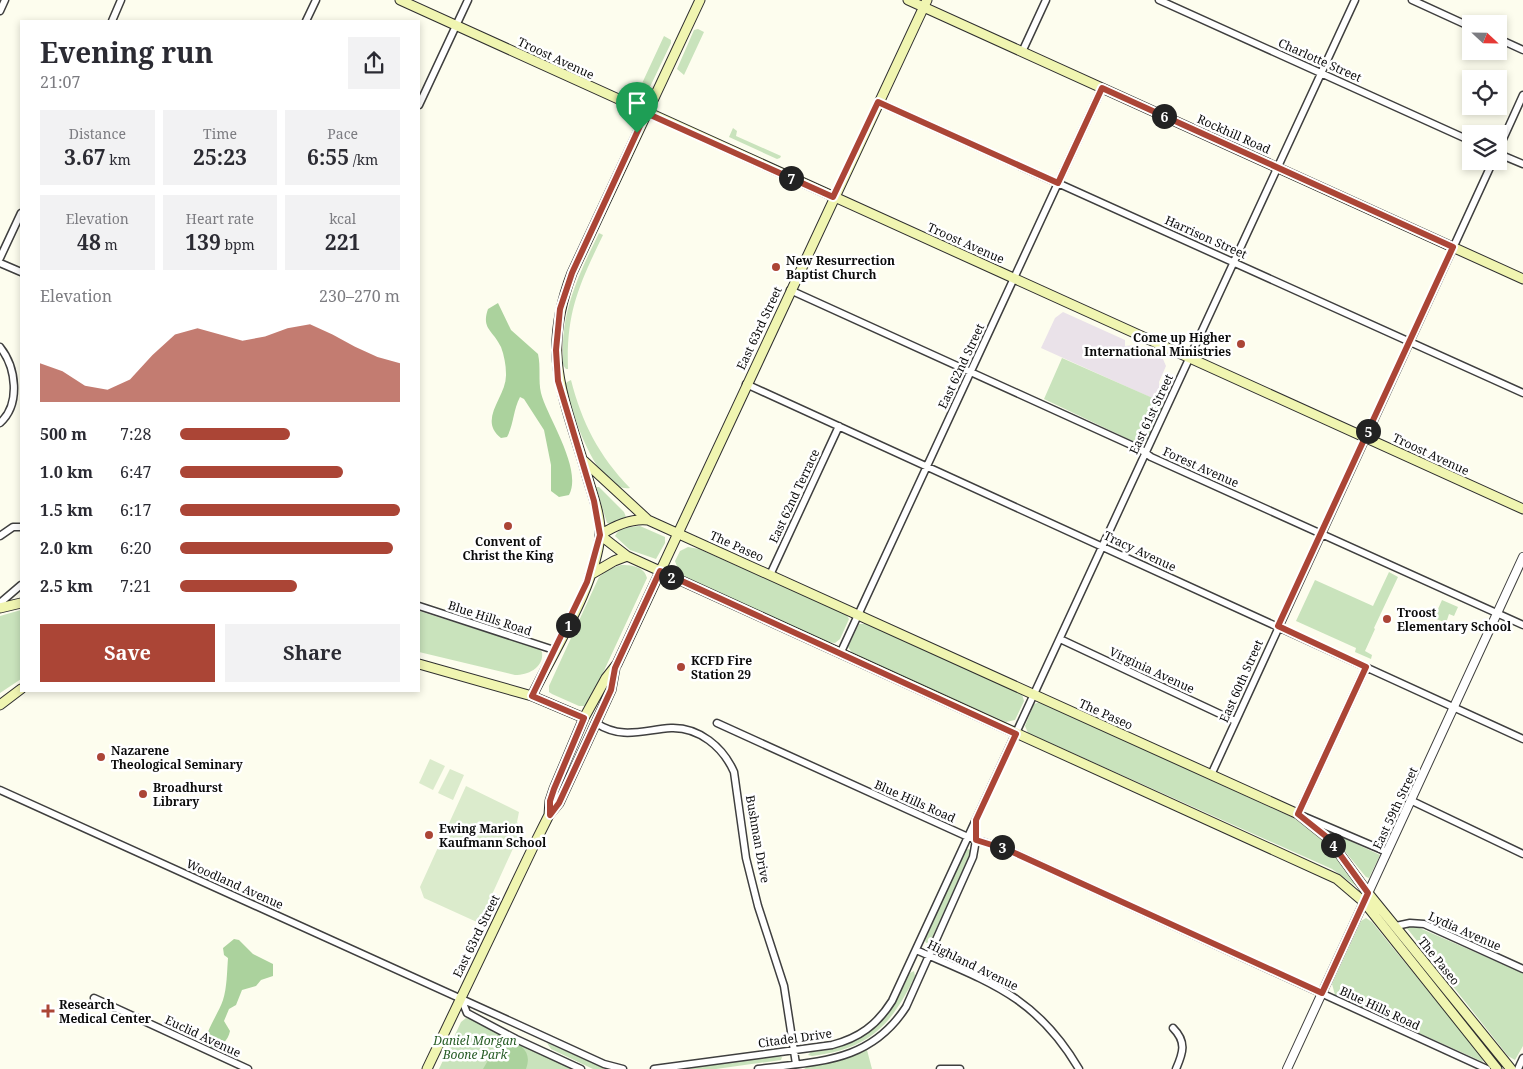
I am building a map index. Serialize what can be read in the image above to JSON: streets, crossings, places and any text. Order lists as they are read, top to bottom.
{
  "streets": {
    "main road": [
      "Troost Avenue",
      "Rockhill Road",
      "East 63rd Street",
      "The Paseo"
    ],
    "street": [
      "Charlotte Street",
      "Harrison Street",
      "East 62nd Street",
      "East 61st Street",
      "Forest Avenue",
      "East 62nd Terrace",
      "Tracy Avenue",
      "Blue Hills Road",
      "Virginia Avenue",
      "East 60th Street",
      "East 59th Street",
      "Bushman Drive",
      "Woodland Avenue",
      "Lydia Avenue",
      "Highland Avenue",
      "Euclid Avenue",
      "Citadel Drive"
    ]
  },
  "crossings": [
    ["Troost Avenue", "East 63rd Street"],
    ["Troost Avenue", "East 62nd Street"],
    ["Troost Avenue", "East 61st Street"],
    ["Troost Avenue", "East 60th Street"],
    ["Charlotte Street", "East 61st Street"],
    ["Rockhill Road", "East 63rd Street"],
    ["Rockhill Road", "East 62nd Street"],
    ["Rockhill Road", "East 61st Street"],
    ["Rockhill Road", "East 60th Street"],
    ["Harrison Street", "East 63rd Street"],
    ["Harrison Street", "East 62nd Street"],
    ["Harrison Street", "East 61st Street"],
    ["Harrison Street", "East 60th Street"],
    ["East 63rd Street", "Forest Avenue"],
    ["East 63rd Street", "The Paseo"],
    ["East 63rd Street", "Tracy Avenue"],
    ["East 63rd Street", "Bushman Drive"],
    ["East 63rd Street", "Woodland Avenue"],
    ["East 62nd Street", "Forest Avenue"],
    ["East 62nd Street", "The Paseo"],
    ["East 62nd Street", "Tracy Avenue"],
    ["East 61st Street", "Forest Avenue"],
    ["East 61st Street", "The Paseo"],
    ["East 61st Street", "Tracy Avenue"],
    ["East 61st Street", "Blue Hills Road"],
    ["East 61st Street", "Virginia Avenue"],
    ["East 61st Street", "Citadel Drive"],
    ["Forest Avenue", "East 60th Street"],
    ["Forest Avenue", "East 59th Street"],
    ["East 62nd Terrace", "The Paseo"],
    ["East 62nd Terrace", "Tracy Avenue"],
    ["The Paseo", "East 60th Street"],
    ["The Paseo", "East 59th Street"],
    ["The Paseo", "Lydia Avenue"],
    ["Tracy Avenue", "East 60th Street"],
    ["Tracy Avenue", "East 59th Street"],
    ["Blue Hills Road", "East 59th Street"],
    ["Blue Hills Road", "Citadel Drive"],
    ["Virginia Avenue", "East 60th Street"],
    ["Bushman Drive", "Citadel Drive"],
    ["Highland Avenue", "Citadel Drive"]
  ],
  "parks": ["Daniel Morgan Boone Park"],
  "places": {
    "other": [
      "New Resurrection Baptist Church",
      "Come up Higher International Ministries",
      "Convent of Christ the King",
      "Troost Elementary School",
      "KCFD Fire Station 29",
      "Nazarene Theological Seminary",
      "Broadhurst Library",
      "Ewing Marion Kaufmann School"
    ],
    "health": ["Research Medical Center"]
  },
  "north": "right",
  "page": {
    "heading": ["Evening run", "21:07"],
    "pins": [
      "6",
      "7",
      "5",
      "2",
      "1",
      "4",
      "3"
    ],
    "stats": [
      ["Distance", "3.67 km"],
      ["Time", "25:23"],
      ["Pace", "6:55 /km"],
      ["Elevation", "48 m"],
      ["Heart rate", "139 bpm"],
      ["kcal", "221"]
    ],
    "chart": ["Elevation", "230–270 m"],
    "list": [
      {
        "name": "500 m",
        "note": "7:28"
      },
      {
        "name": "1.0 km",
        "note": "6:47"
      },
      {
        "name": "1.5 km",
        "note": "6:17"
      },
      {
        "name": "2.0 km",
        "note": "6:20"
      },
      {
        "name": "2.5 km",
        "note": "7:21"
      }
    ],
    "buttons": ["Save", "Share"]
  }
}
